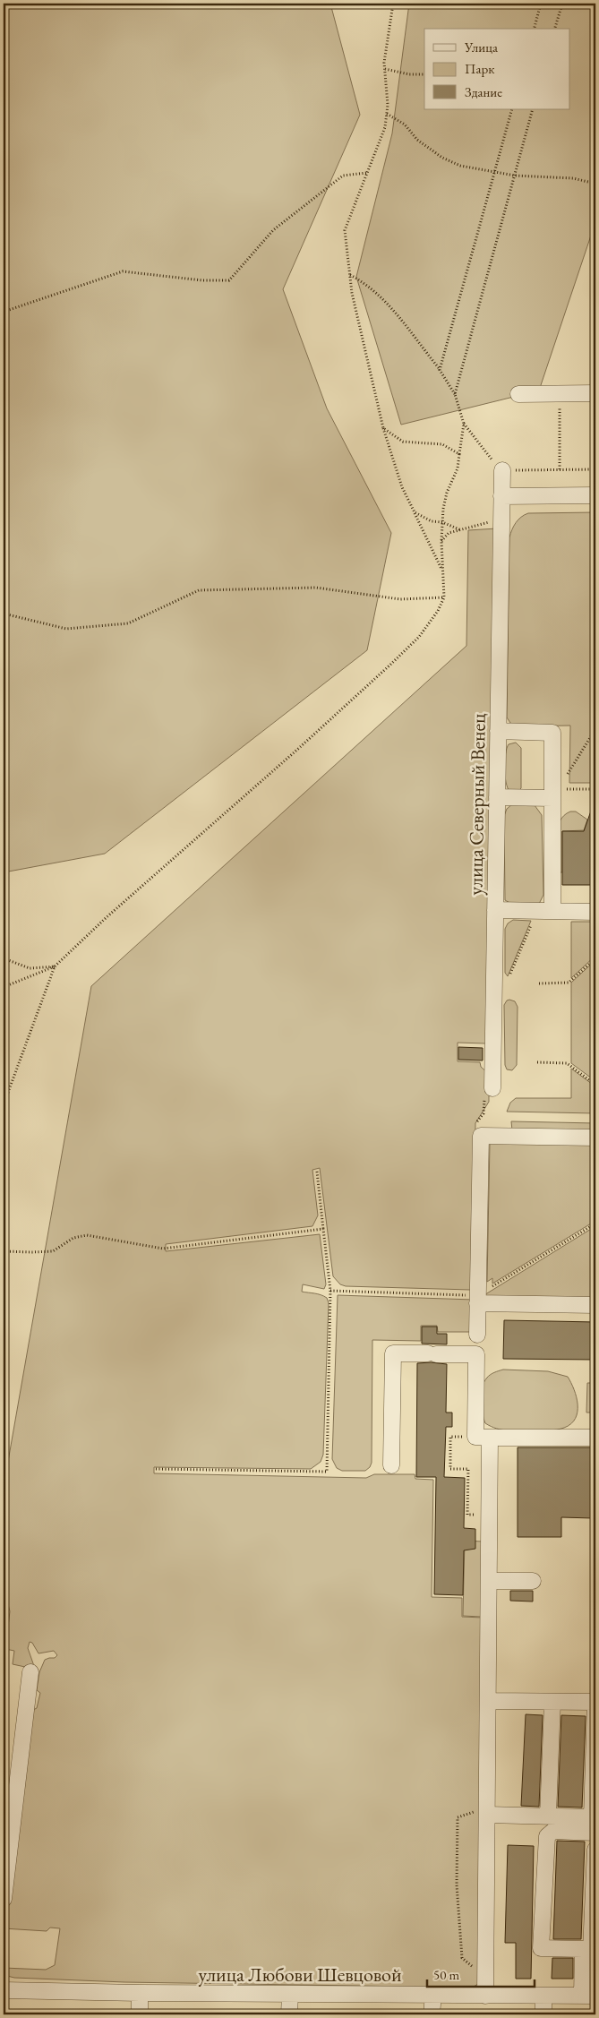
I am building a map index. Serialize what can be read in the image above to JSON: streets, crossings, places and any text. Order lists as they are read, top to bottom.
{
  "streets": {
    "street": ["улица Северный Венец", "улица Любови Шевцовой"]
  },
  "legend": ["Улица", "Парк", "Здание"],
  "scale_bar": "50 m"
}
